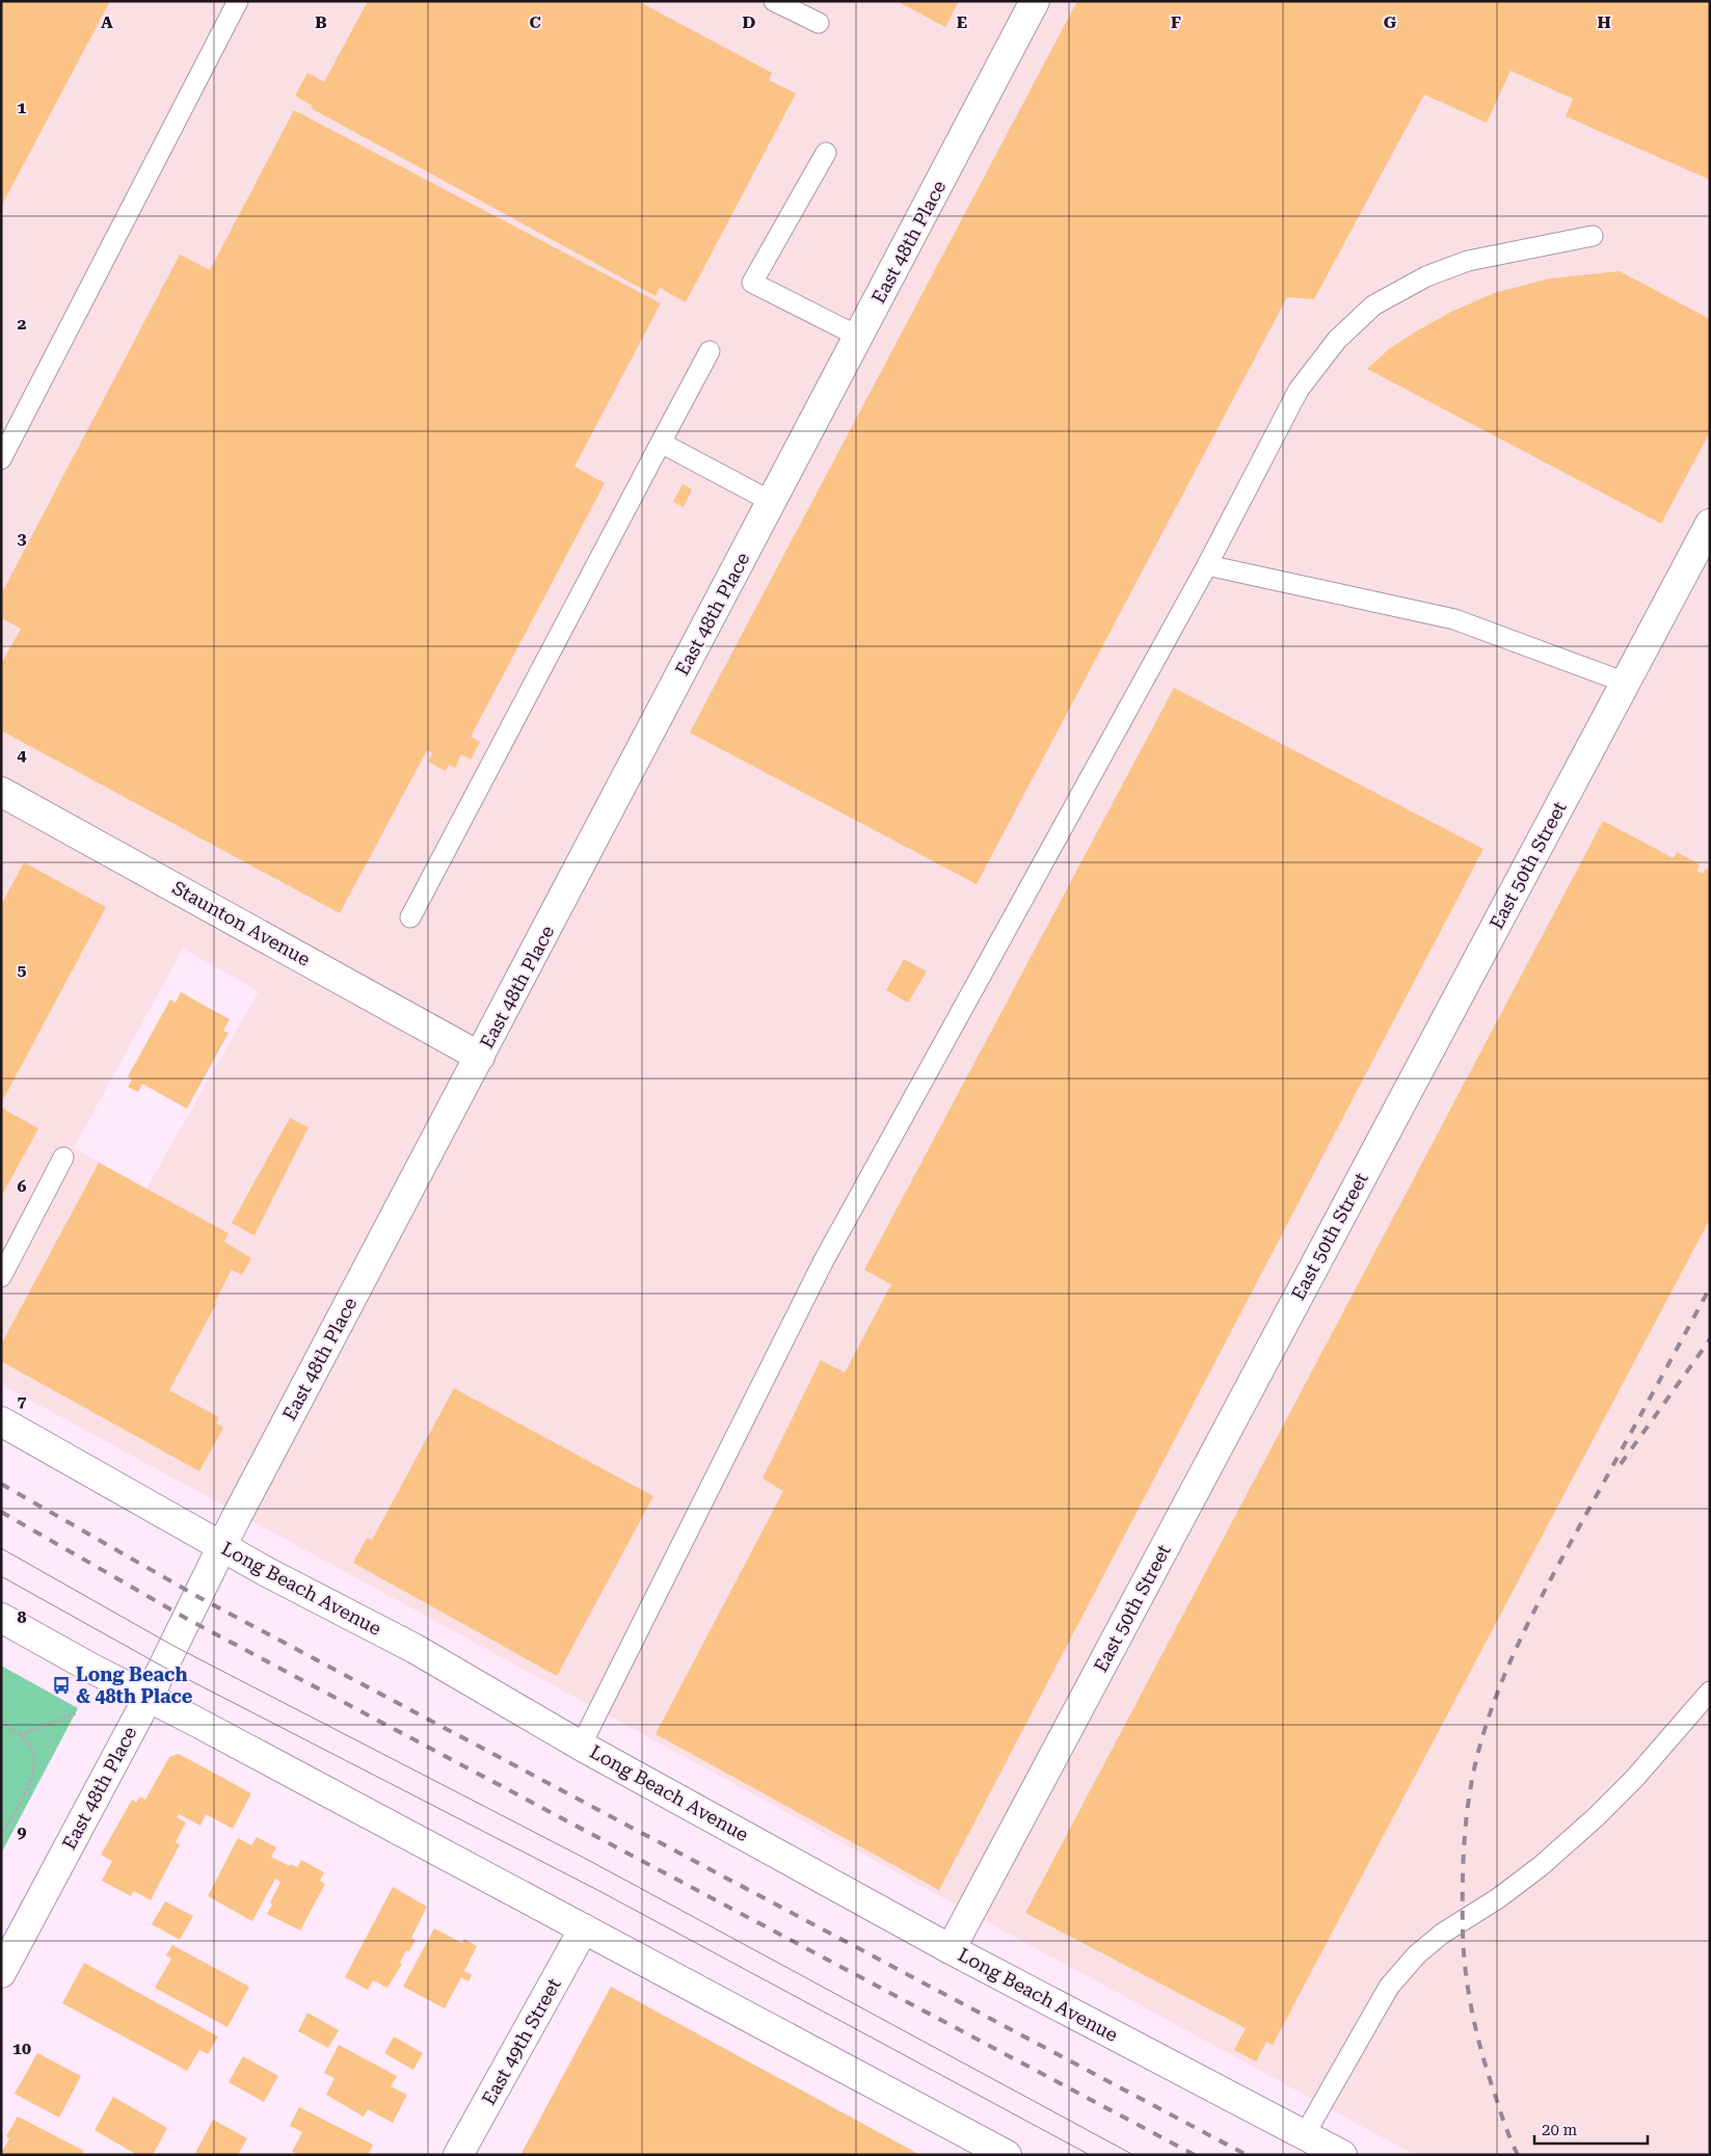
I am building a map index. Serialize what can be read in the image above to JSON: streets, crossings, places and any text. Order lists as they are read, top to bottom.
{
  "streets": {
    "street": [
      "East 48th Place",
      "East 50th Street",
      "Staunton Avenue",
      "Long Beach Avenue",
      "East 49th Street"
    ]
  },
  "crossings": [
    ["East 48th Place", "Staunton Avenue"],
    ["East 48th Place", "Long Beach Avenue"],
    ["East 50th Street", "Long Beach Avenue"]
  ],
  "places": {
    "bus stop": ["Long Beach & 48th Place"]
  },
  "scale_bar": "20 m",
  "grid": {
    "columns": [
      "A",
      "B",
      "C",
      "D",
      "E",
      "F",
      "G",
      "H"
    ],
    "rows": [
      "1",
      "2",
      "3",
      "4",
      "5",
      "6",
      "7",
      "8",
      "9",
      "10"
    ]
  }
}
